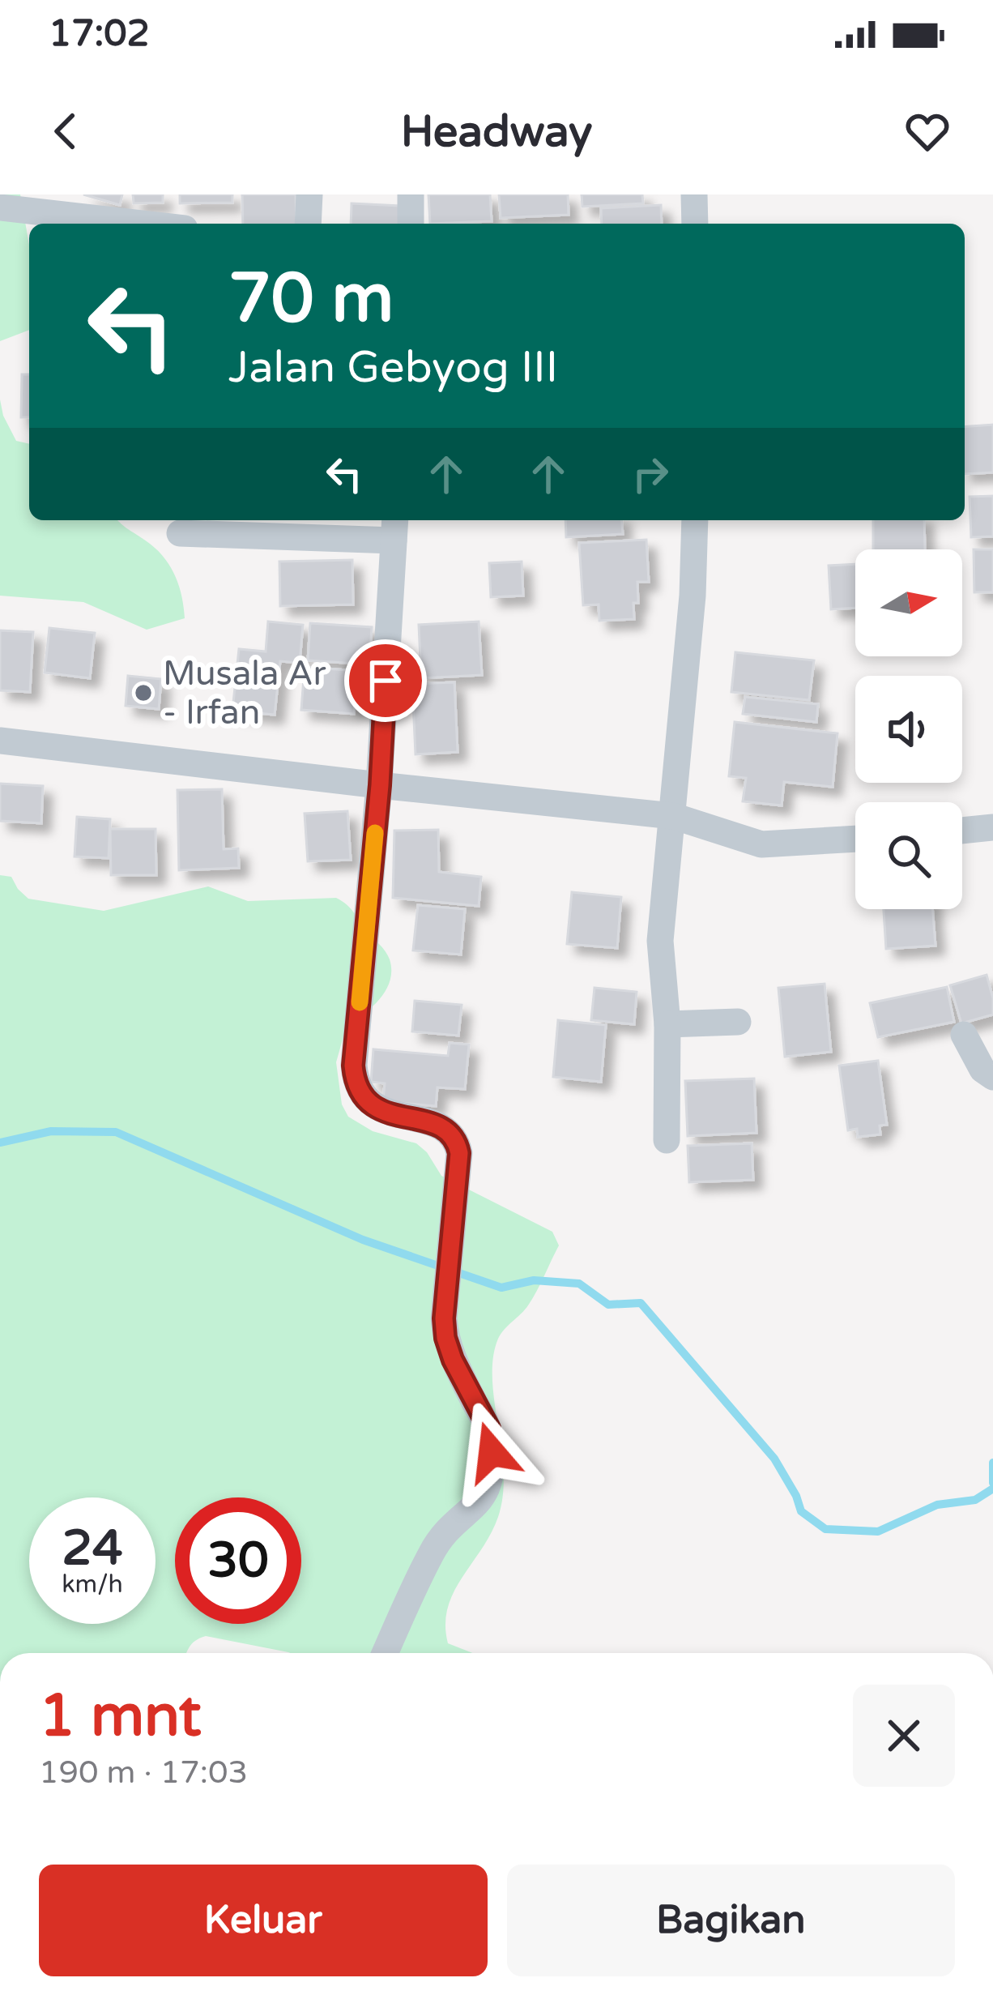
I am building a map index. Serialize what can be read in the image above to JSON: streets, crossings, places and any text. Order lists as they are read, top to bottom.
{
  "places": ["Musala Ar - Irfan"],
  "north": "right",
  "page": {
    "status": "17:02",
    "header": "Headway",
    "turn": ["70 m", "Jalan Gebyog III"],
    "speed": "24 km/h",
    "limit": "30",
    "heading": ["1 mnt", "190 m · 17:03"],
    "buttons": ["Keluar", "Bagikan"]
  }
}
